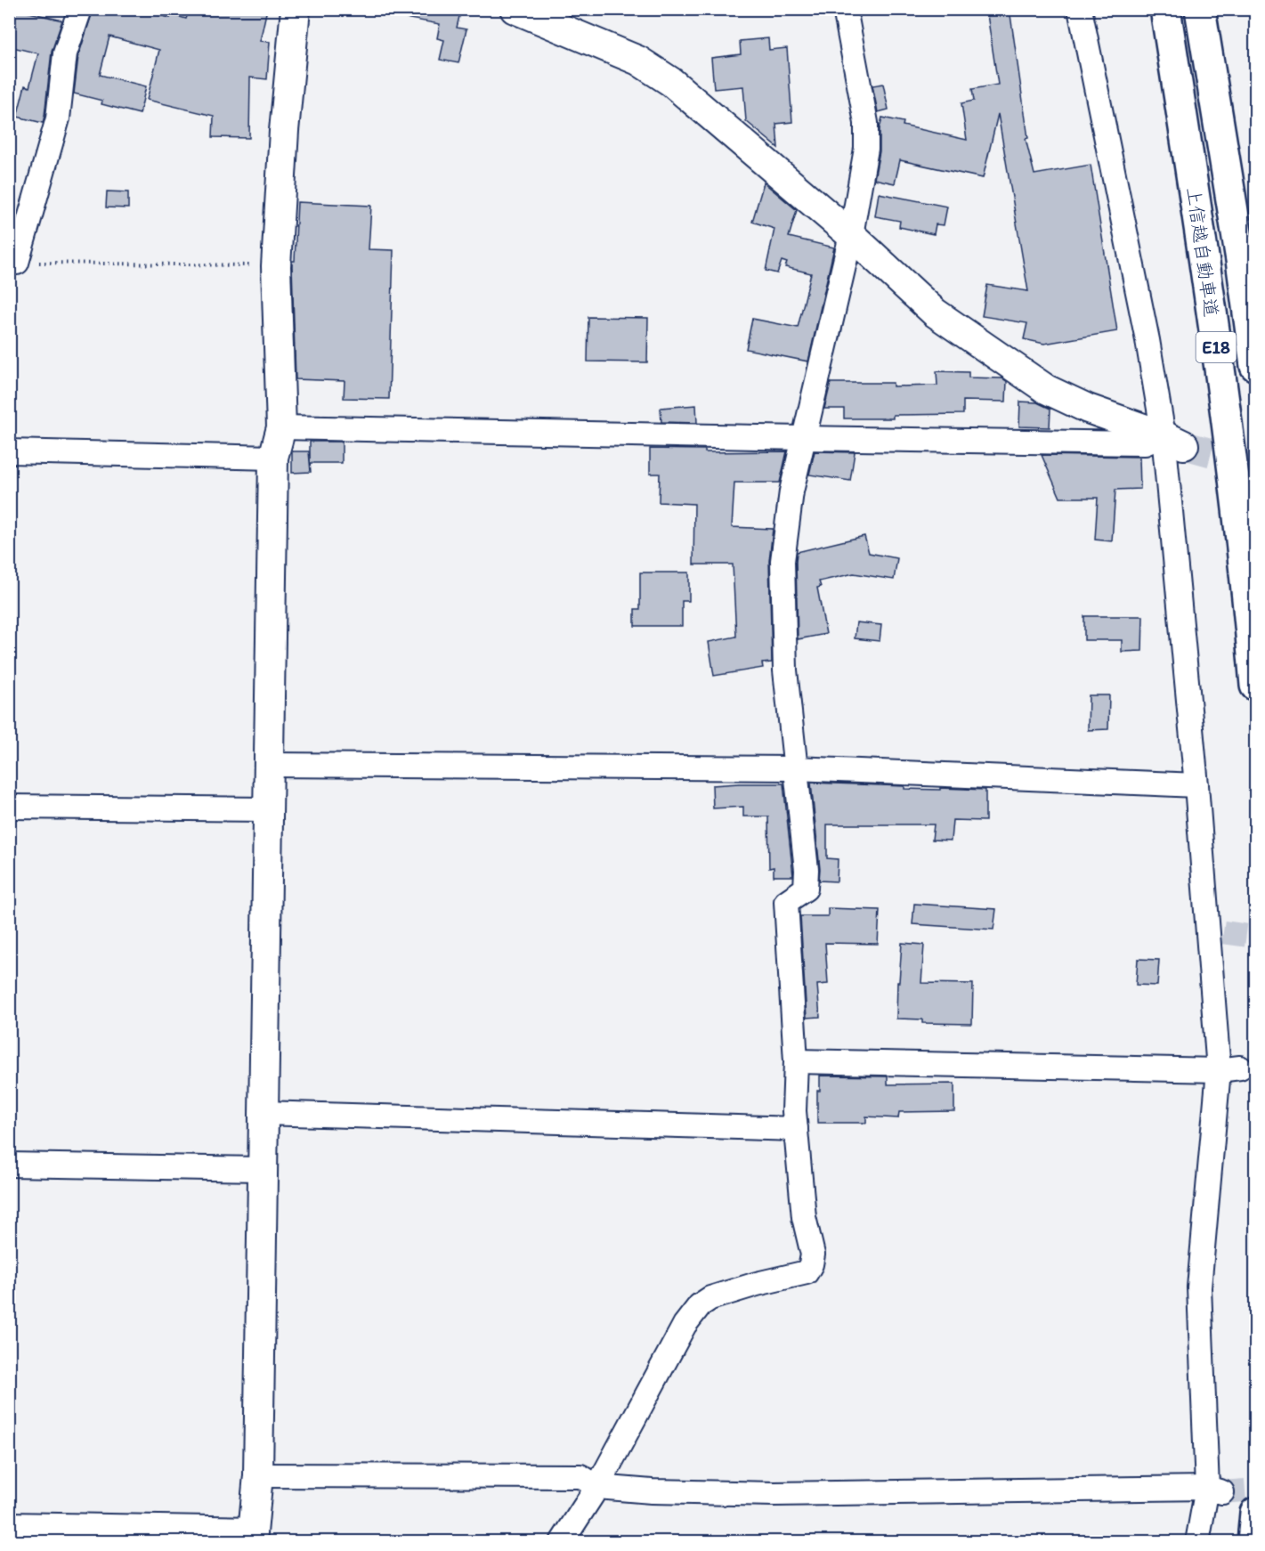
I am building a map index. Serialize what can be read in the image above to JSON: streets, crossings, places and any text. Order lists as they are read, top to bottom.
{
  "streets": {
    "highway": ["上信越自動車道", "E18"]
  }
}
